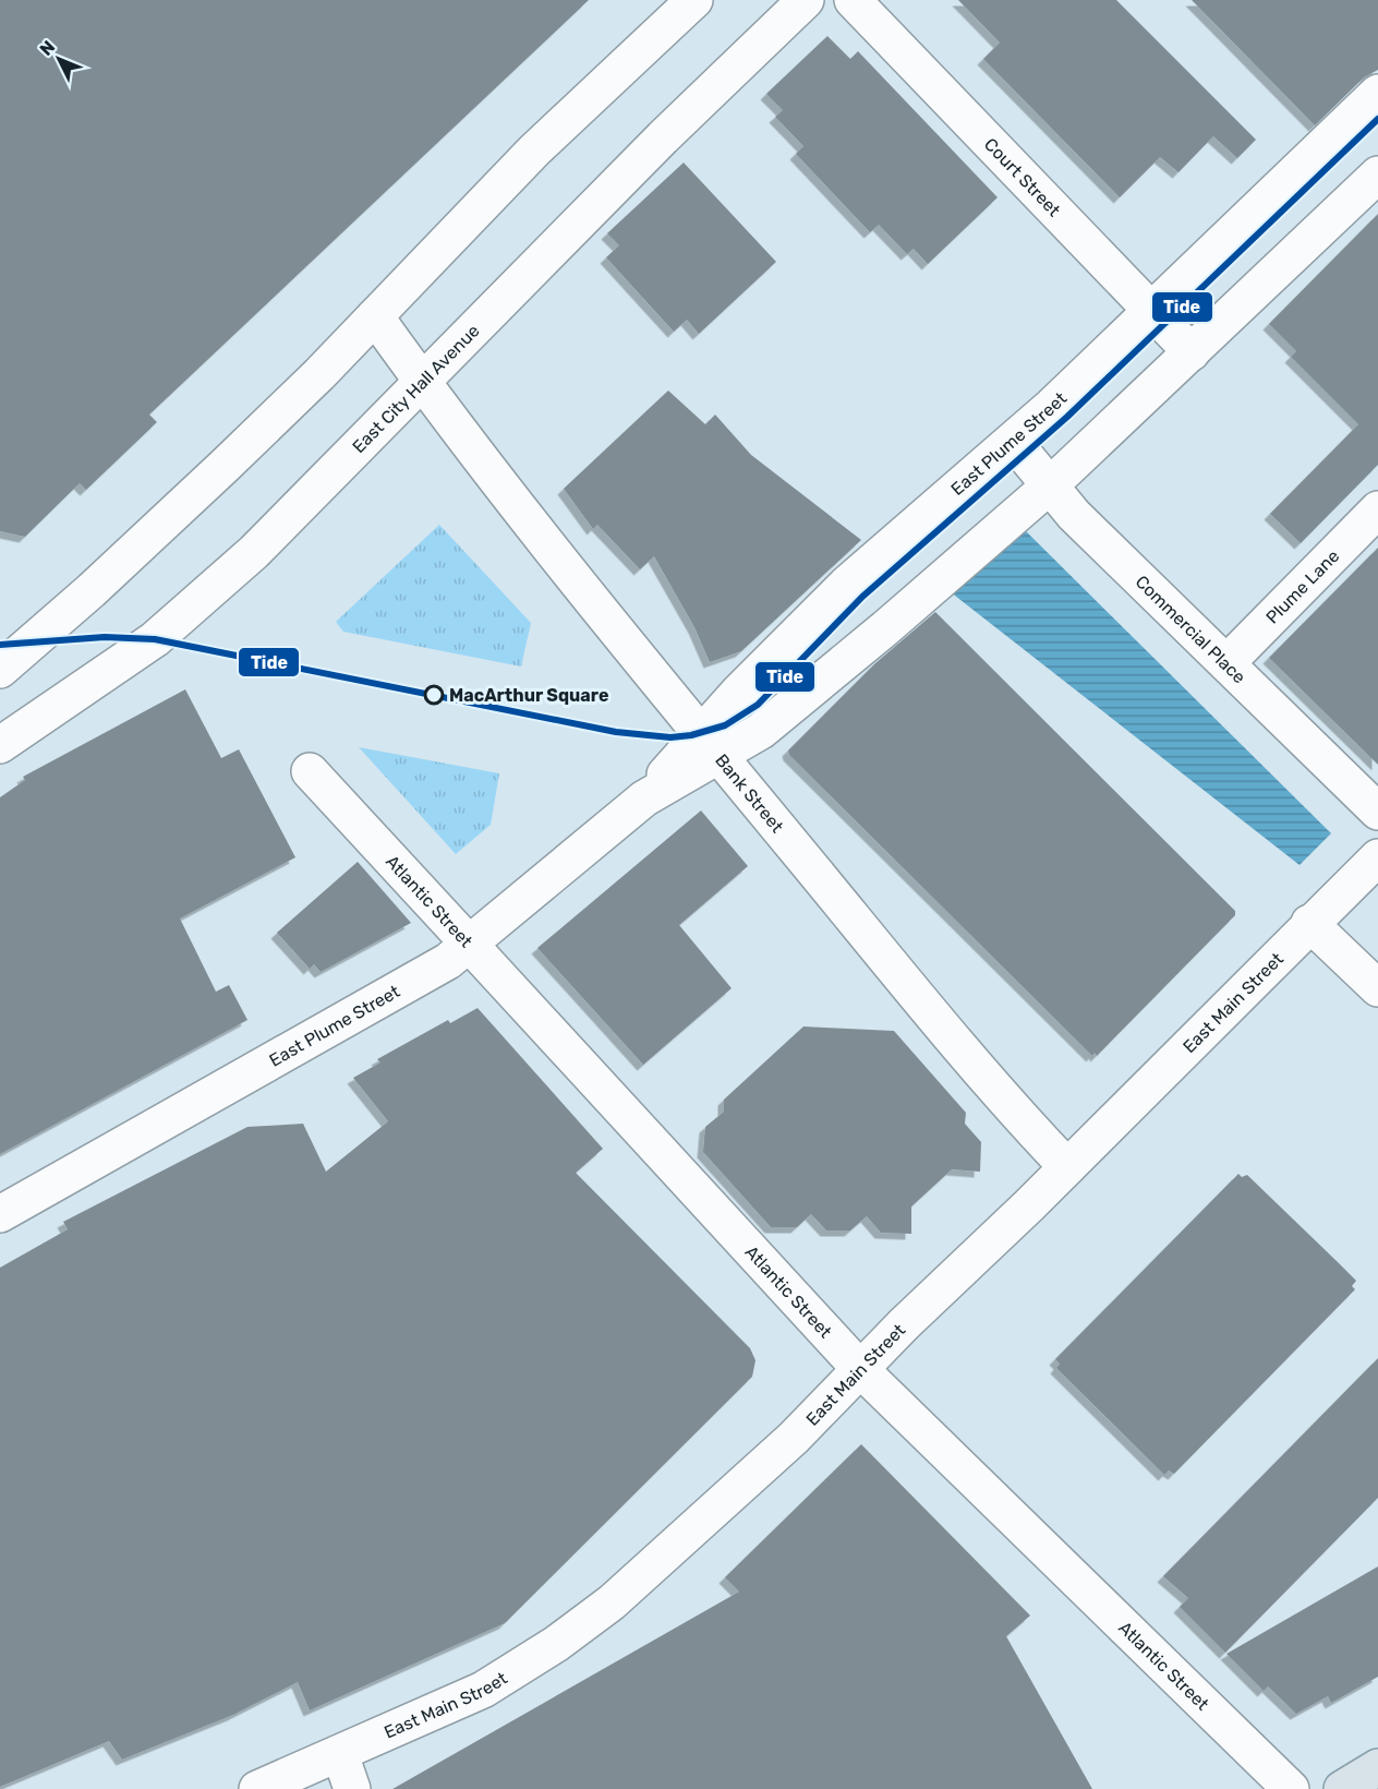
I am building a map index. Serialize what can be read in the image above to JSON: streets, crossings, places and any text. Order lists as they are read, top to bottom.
{
  "streets": {
    "street": [
      "Court Street",
      "East City Hall Avenue",
      "East Plume Street",
      "Plume Lane",
      "Commercial Place",
      "Bank Street",
      "Atlantic Street",
      "East Main Street"
    ]
  },
  "crossings": [
    ["Court Street", "East Plume Street"],
    ["East City Hall Avenue", "Bank Street"],
    ["East Plume Street", "Commercial Place"],
    ["East Plume Street", "Bank Street"],
    ["East Plume Street", "Atlantic Street"],
    ["Plume Lane", "Commercial Place"],
    ["Bank Street", "East Main Street"],
    ["Atlantic Street", "East Main Street"]
  ],
  "places": ["MacArthur Square"],
  "lines": ["transit line Tide"],
  "north": "top left"
}
